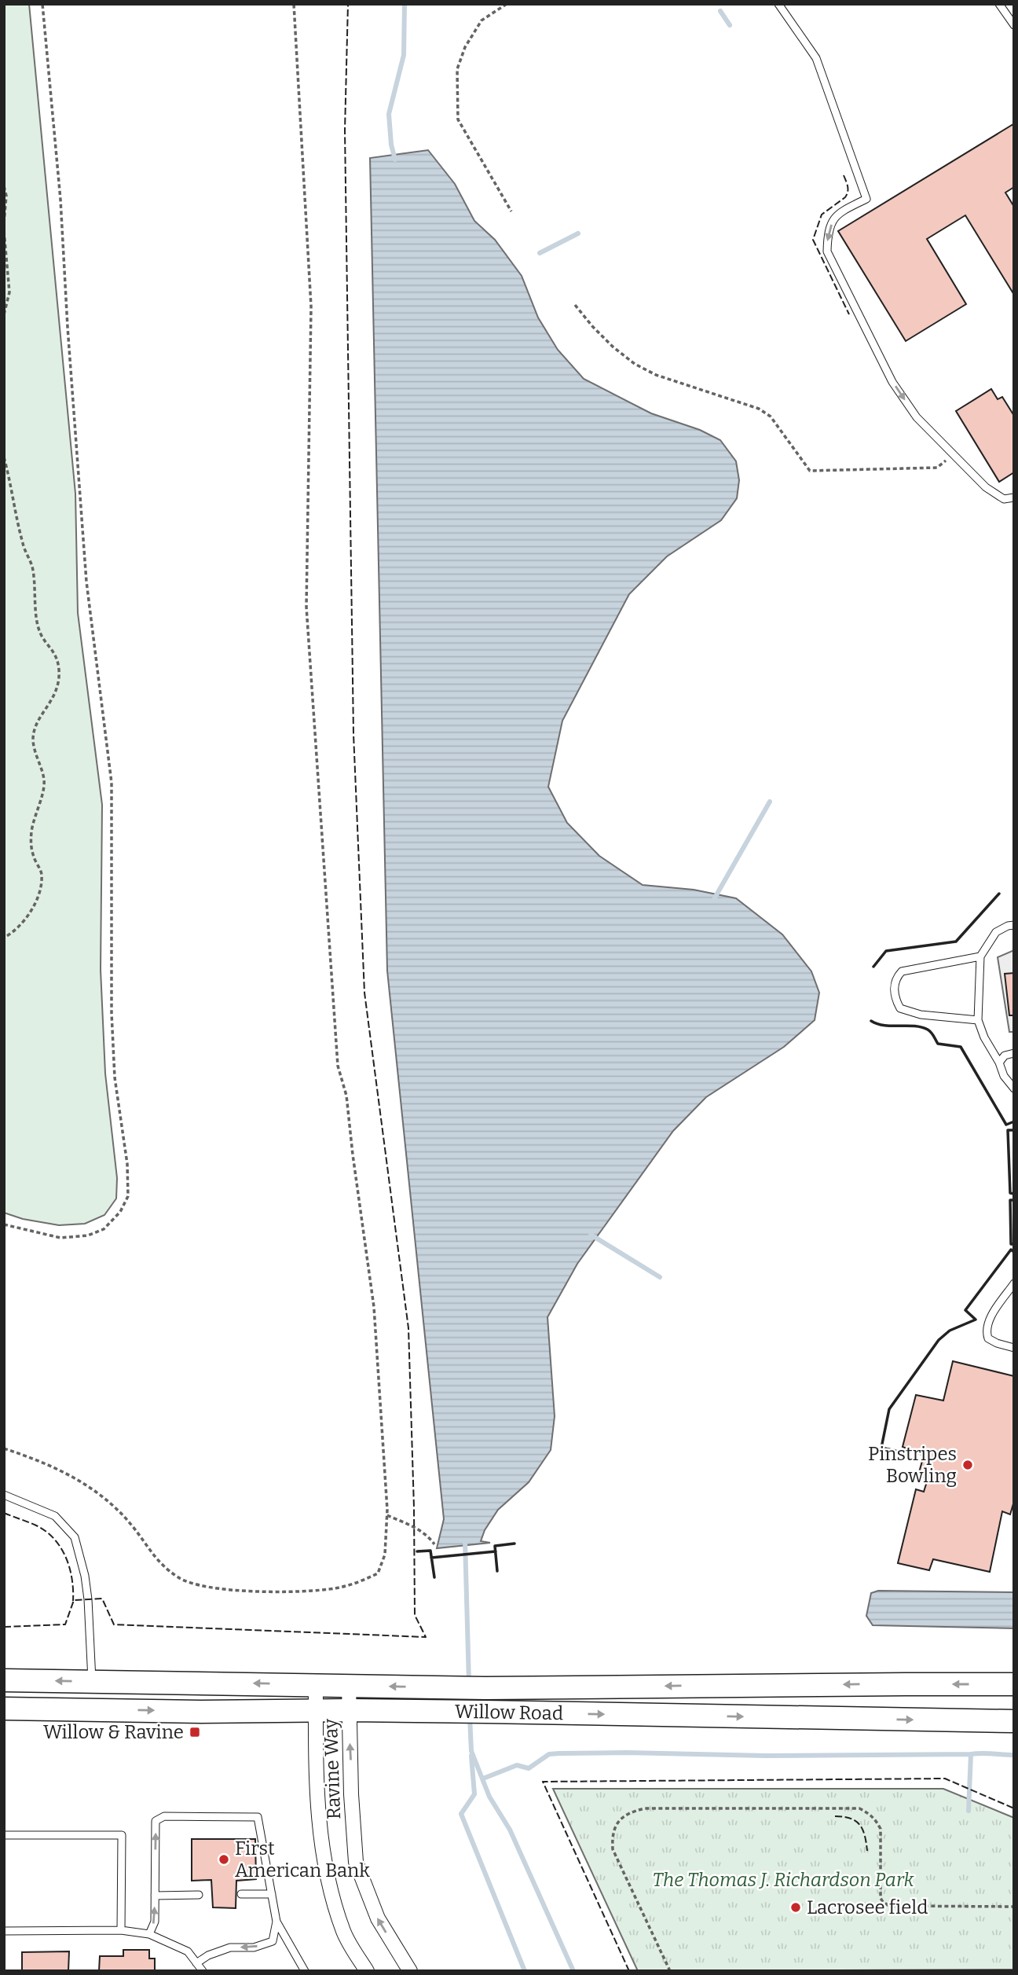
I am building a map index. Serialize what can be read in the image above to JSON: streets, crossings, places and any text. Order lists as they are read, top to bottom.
{
  "streets": {
    "main road": ["Willow Road"],
    "street": ["Ravine Way"]
  },
  "crossings": [
    ["Willow Road", "Ravine Way"]
  ],
  "parks": ["The Thomas J. Richardson Park"],
  "places": {
    "other": ["Pinstripes Bowling", "First American Bank", "Lacrosee field"],
    "transit": ["Willow & Ravine"]
  }
}
